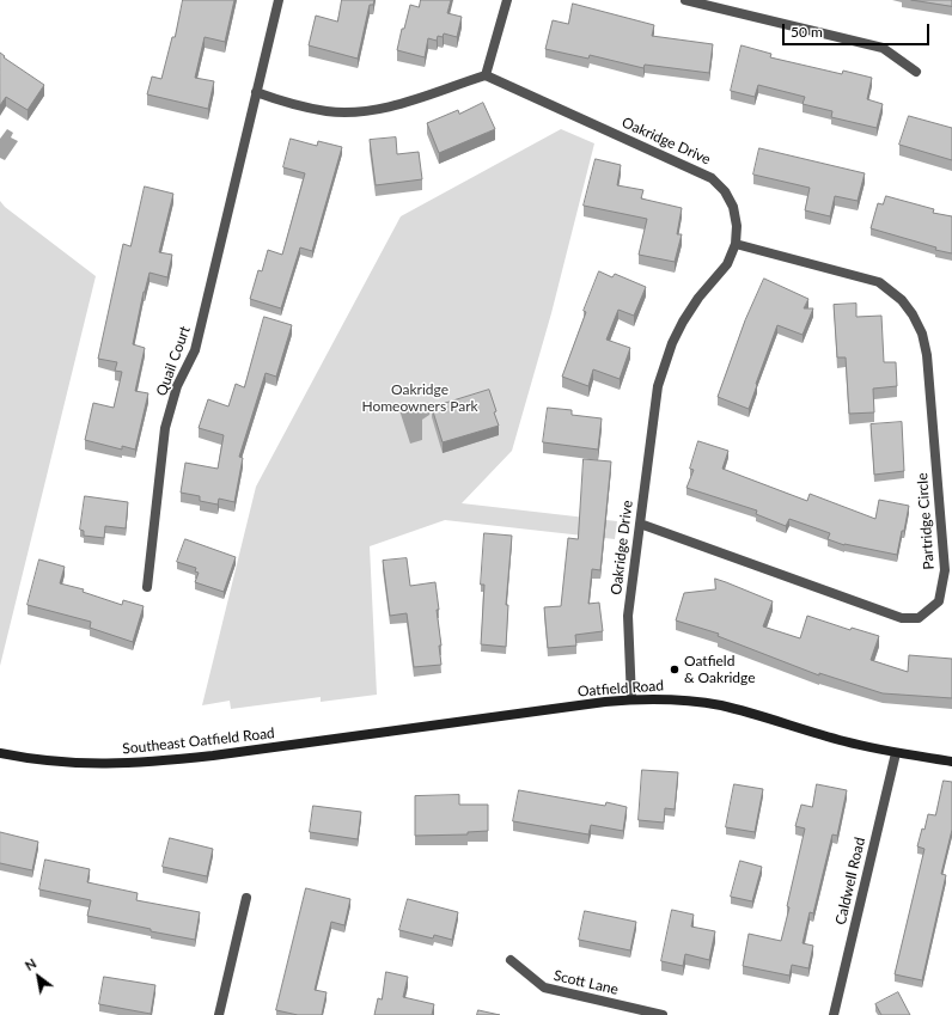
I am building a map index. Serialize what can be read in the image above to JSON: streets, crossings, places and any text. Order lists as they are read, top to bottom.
{
  "streets": {
    "main road": ["Oatfield Road", "Southeast Oatfield Road"],
    "street": [
      "Oakridge Drive",
      "Quail Court",
      "Partridge Circle",
      "Caldwell Road",
      "Scott Lane"
    ]
  },
  "crossings": [
    ["Oakridge Drive", "Partridge Circle"],
    ["Oakridge Drive", "Oatfield Road"],
    ["Oatfield Road", "Southeast Oatfield Road"],
    ["Oatfield Road", "Caldwell Road"]
  ],
  "parks": ["Oakridge Homeowners Park"],
  "places": ["Oatfield & Oakridge"],
  "scale_bar": "50 m",
  "north": "top left"
}
